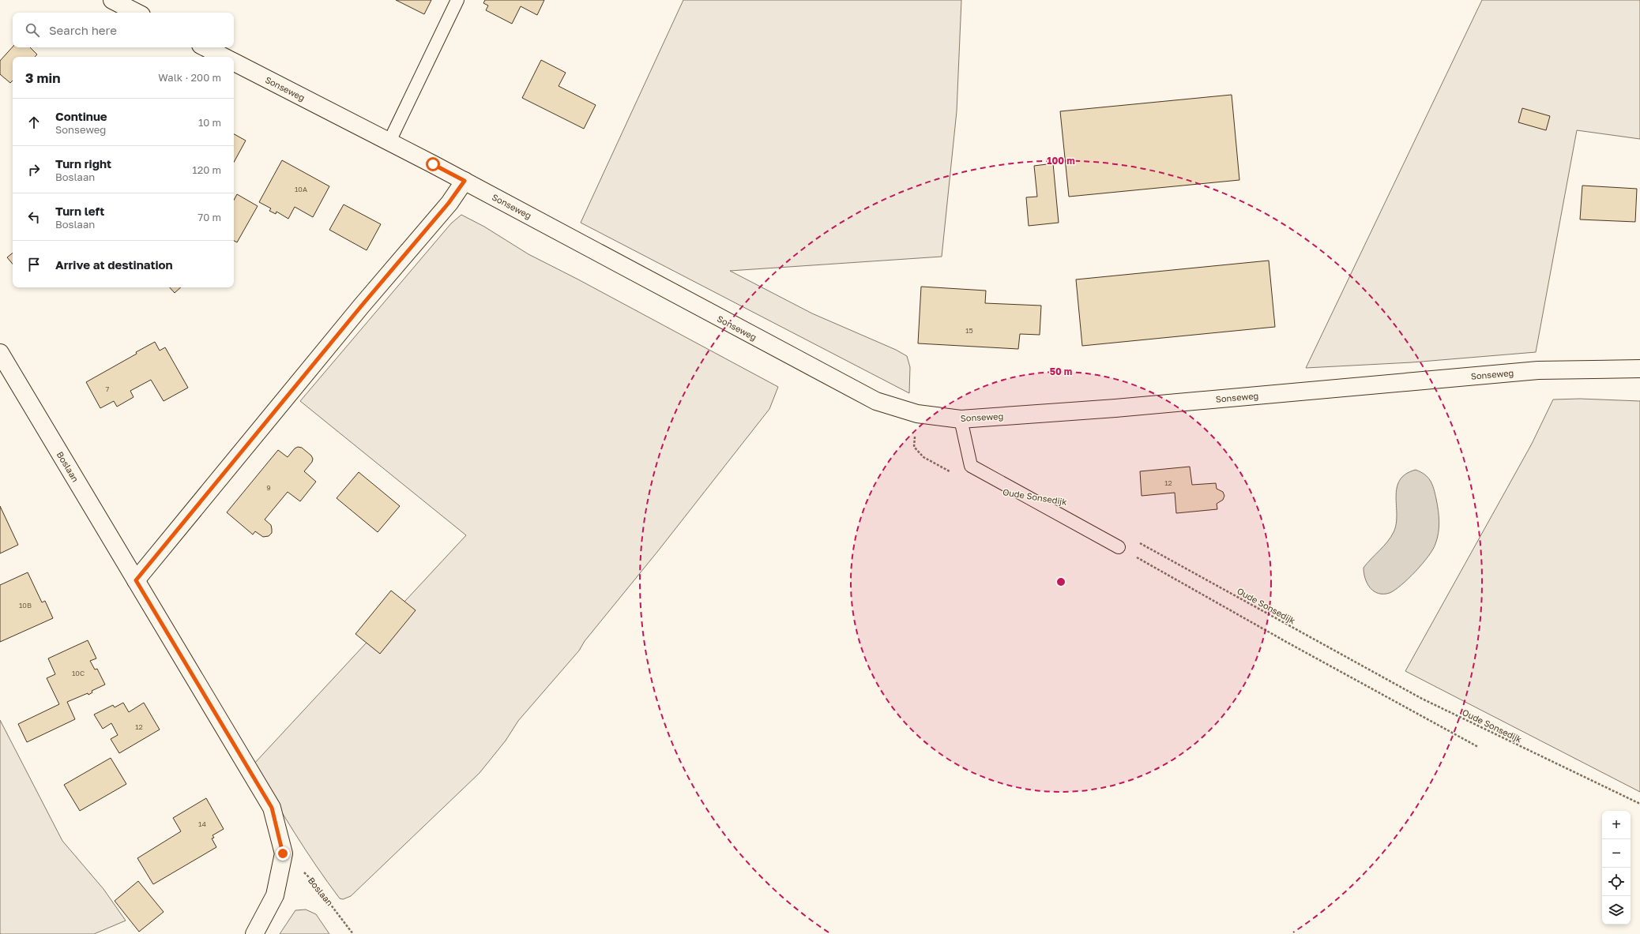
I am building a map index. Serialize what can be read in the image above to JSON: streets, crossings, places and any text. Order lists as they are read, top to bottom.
{
  "streets": {
    "main road": ["Sonseweg", "Boslaan"],
    "path": ["Oude Sonsedijk"]
  },
  "house_numbers": [
    "10A",
    "15",
    "7",
    "12",
    "9",
    "10B",
    "10C",
    "12",
    "14"
  ],
  "page": {
    "search": "Search here",
    "heading": ["3 min", "Walk · 200 m"],
    "list": [
      ["Continue", "Sonseweg", "10 m"],
      ["Turn right", "Boslaan", "120 m"],
      ["Turn left", "Boslaan", "70 m"],
      "Arrive at destination"
    ],
    "map_buttons": ["+", "−"]
  },
  "rings": ["100 m", "50 m"]
}
